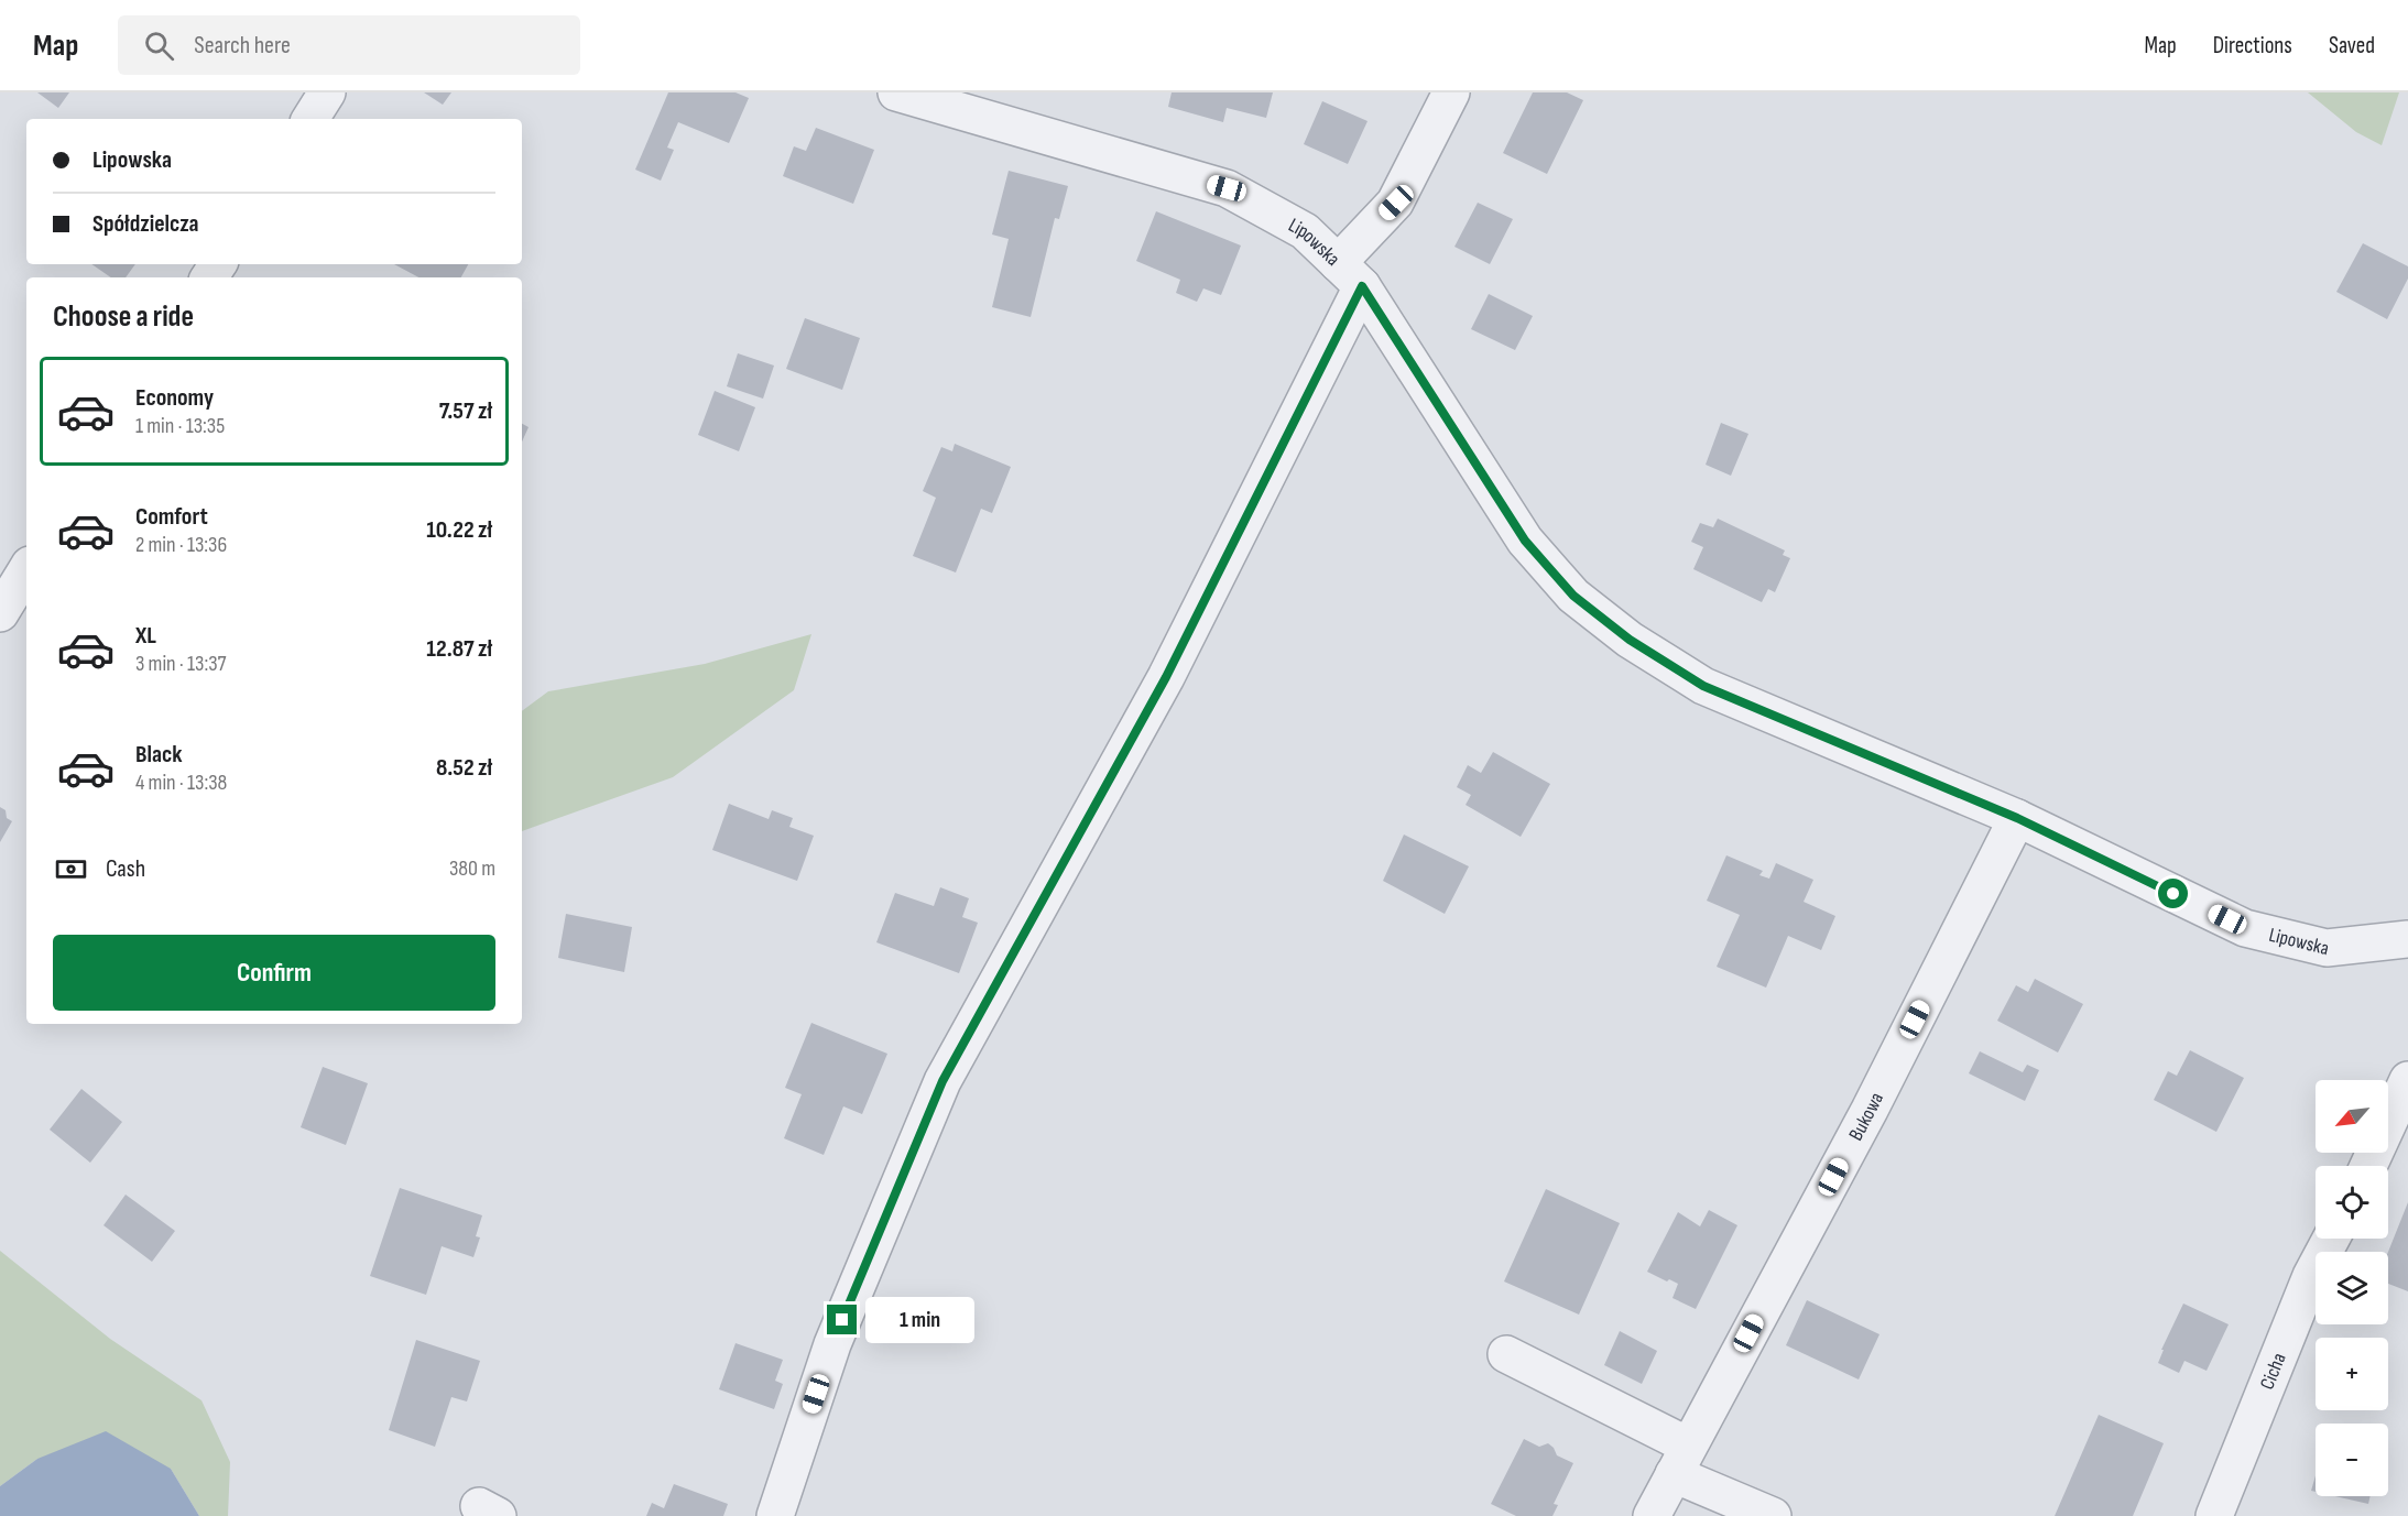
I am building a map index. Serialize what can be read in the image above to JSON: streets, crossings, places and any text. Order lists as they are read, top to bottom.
{
  "streets": {
    "street": ["Lipowska", "Bukowa", "Cicha"]
  },
  "crossings": [
    ["Lipowska", "Bukowa"]
  ],
  "north": "bottom left",
  "page": {
    "header": "Map",
    "search": "Search here",
    "nav": ["Map", "Directions", "Saved"],
    "banner": ["Lipowska", "Spółdzielcza"],
    "heading": "Choose a ride",
    "list": [
      {
        "name": "Economy",
        "note": "1 min · 13:35",
        "value": "7.57 zł"
      },
      {
        "name": "Comfort",
        "note": "2 min · 13:36",
        "value": "10.22 zł"
      },
      {
        "name": "XL",
        "note": "3 min · 13:37",
        "value": "12.87 zł"
      },
      {
        "name": "Black",
        "note": "4 min · 13:38",
        "value": "8.52 zł"
      }
    ],
    "pay": ["Cash", "380 m"],
    "buttons": "Confirm",
    "map_buttons": ["+", "−"],
    "bubble": "1 min"
  }
}
